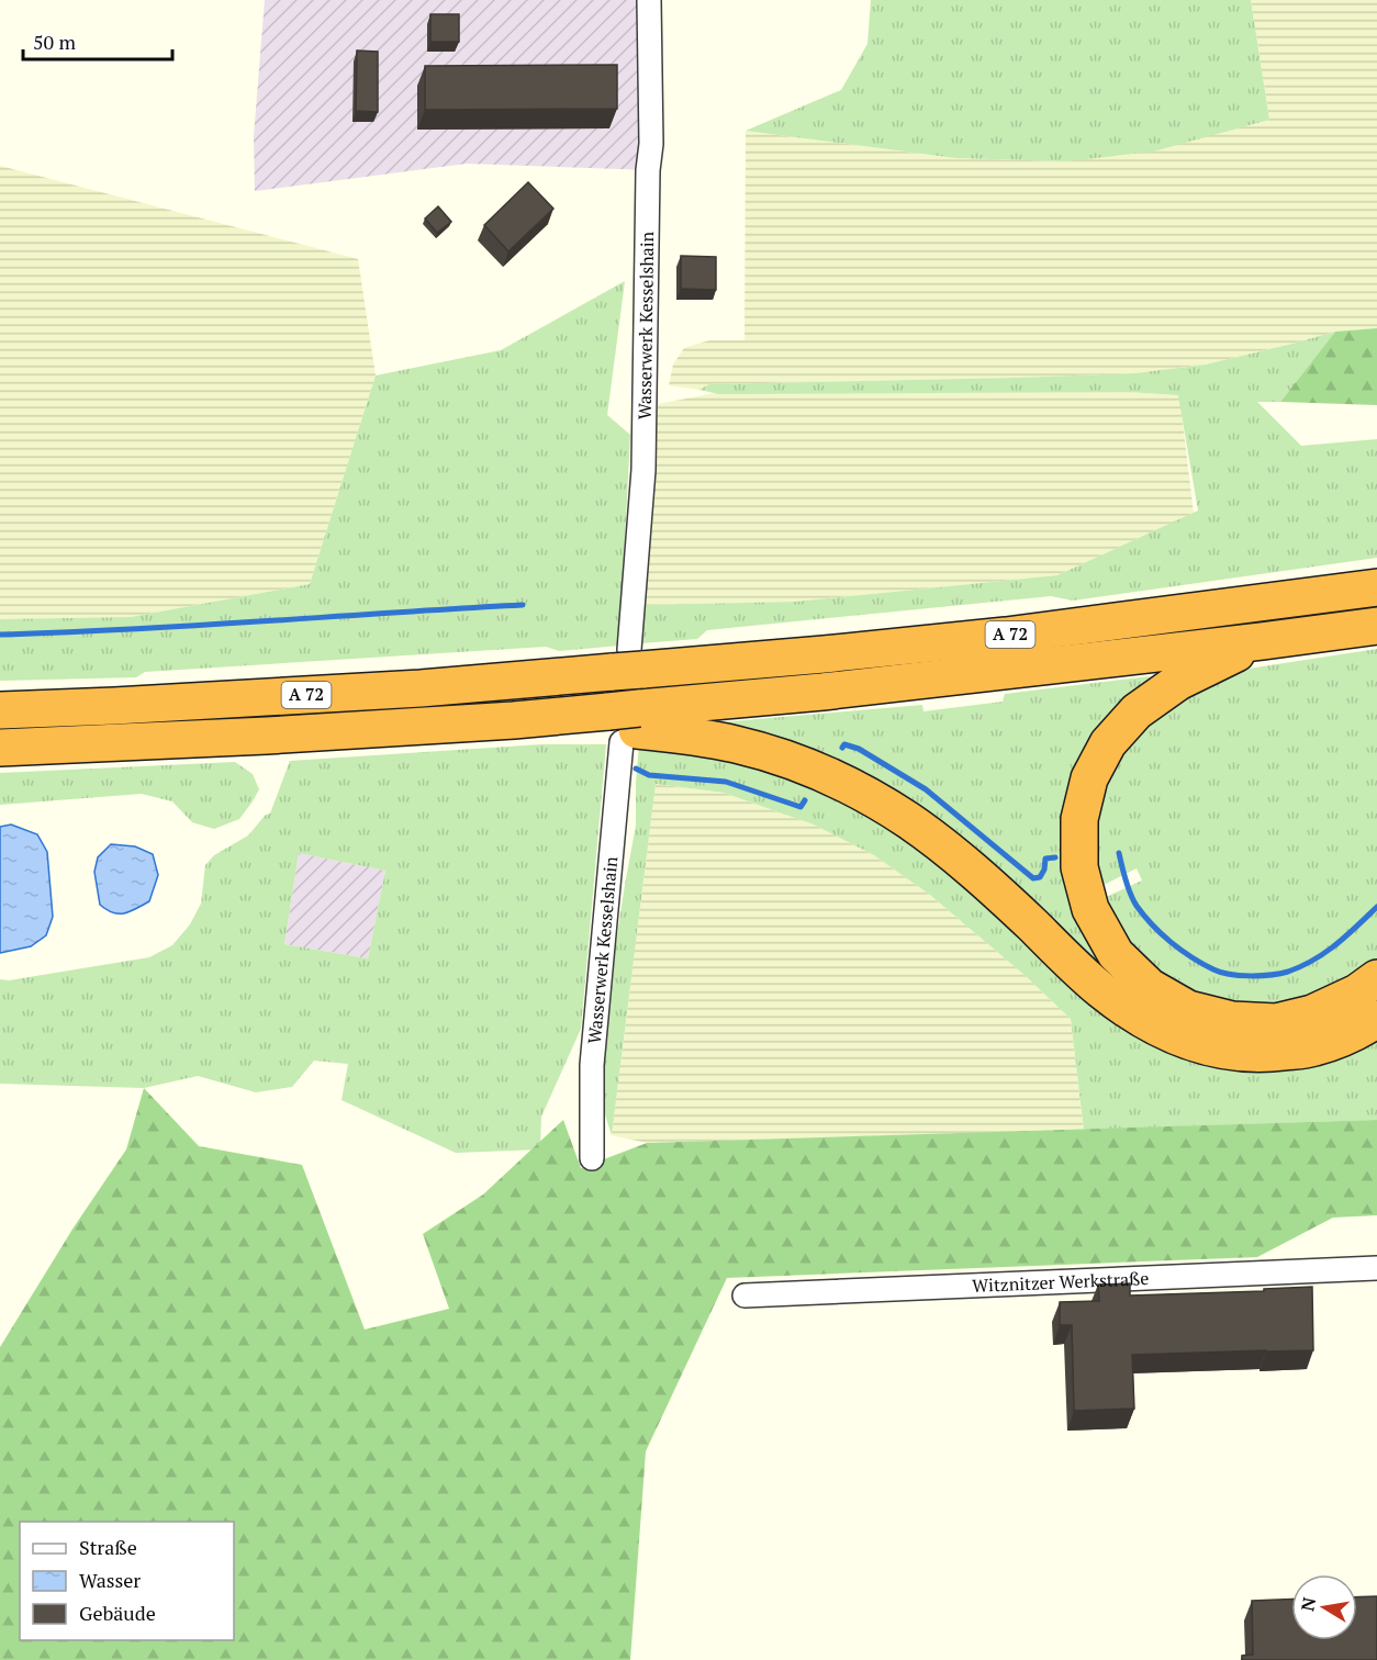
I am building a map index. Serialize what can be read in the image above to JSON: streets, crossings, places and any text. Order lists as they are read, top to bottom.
{
  "streets": {
    "highway": ["A 72"],
    "street": ["Wasserwerk Kesselshain", "Witznitzer Werkstraße"]
  },
  "crossings": [
    ["Wasserwerk Kesselshain", "A 72"]
  ],
  "legend": ["Straße", "Wasser", "Gebäude"],
  "scale_bar": "50 m",
  "north": "left"
}
